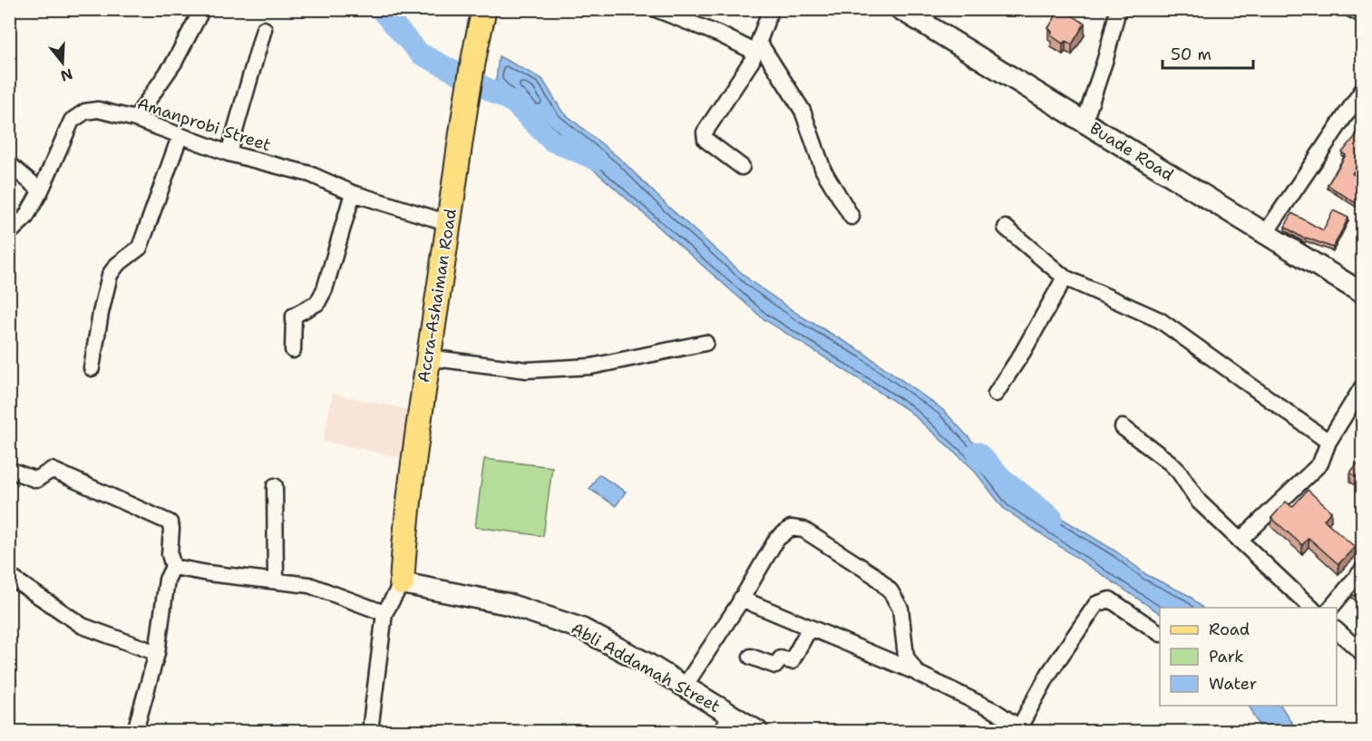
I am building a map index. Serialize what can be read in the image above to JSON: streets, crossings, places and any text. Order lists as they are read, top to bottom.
{
  "streets": {
    "main road": ["Accra-Ashaiman Road"],
    "street": ["Amanprobi Street", "Buade Road", "Abli Addamah Street"]
  },
  "crossings": [
    ["Amanprobi Street", "Accra-Ashaiman Road"],
    ["Accra-Ashaiman Road", "Abli Addamah Street"]
  ],
  "legend": ["Road", "Park", "Water"],
  "scale_bar": "50 m",
  "north": "bottom"
}
